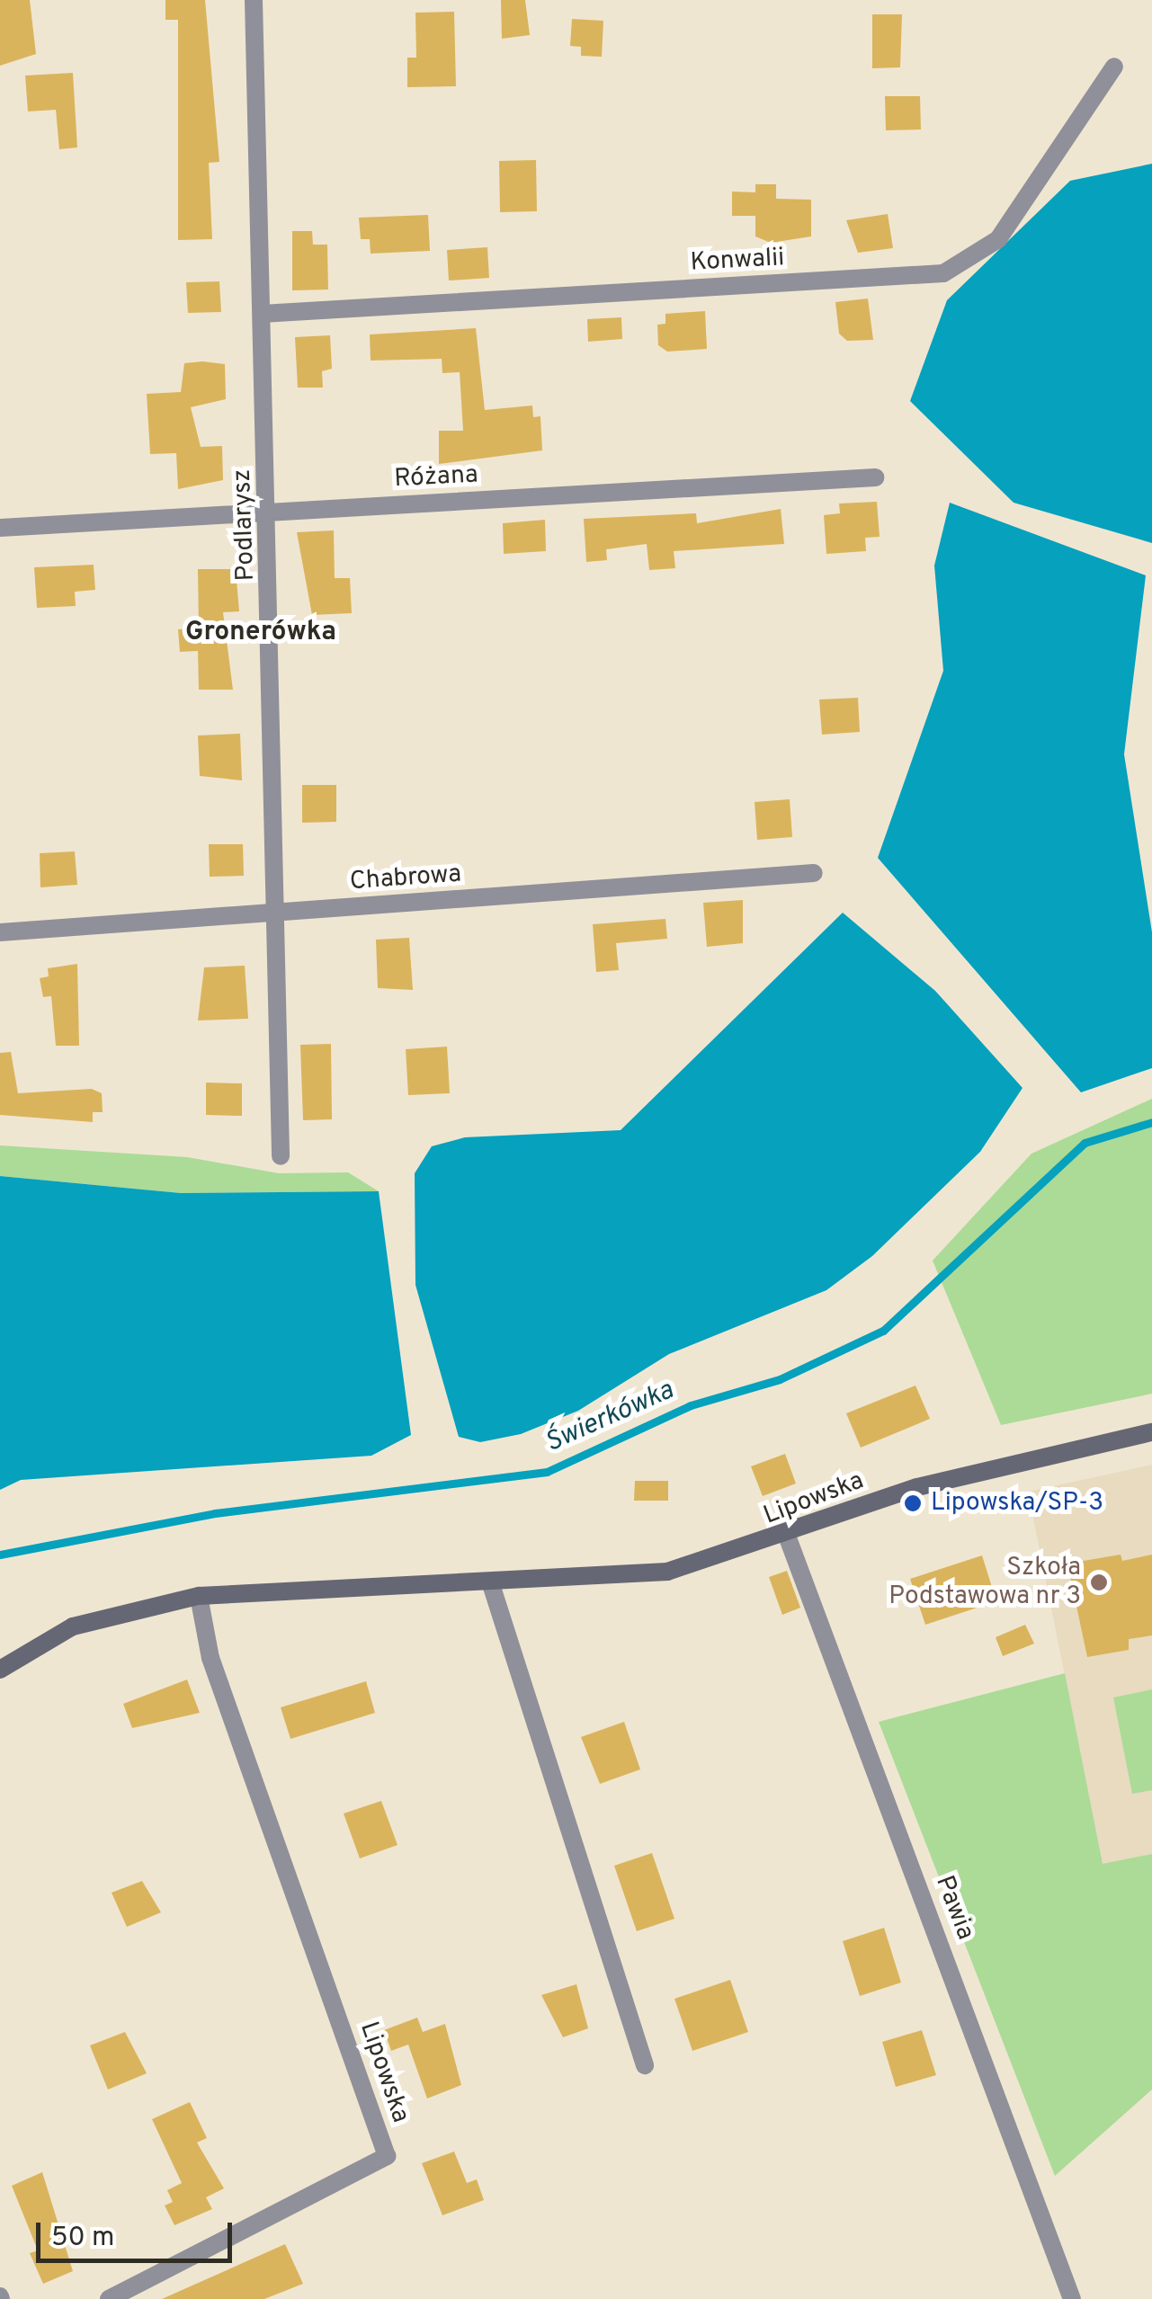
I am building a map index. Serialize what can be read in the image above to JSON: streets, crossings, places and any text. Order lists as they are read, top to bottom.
{
  "streets": {
    "street": [
      "Konwalii",
      "Różana",
      "Podlarysz",
      "Chabrowa",
      "Lipowska",
      "Pawia"
    ]
  },
  "crossings": [
    ["Konwalii", "Podlarysz"],
    ["Różana", "Podlarysz"],
    ["Podlarysz", "Chabrowa"],
    ["Lipowska", "Pawia"]
  ],
  "districts": ["Gronerówka"],
  "water": ["Świerkówka"],
  "places": ["Lipowska/SP-3", "Szkoła Podstawowa nr 3"],
  "scale_bar": "50 m"
}
